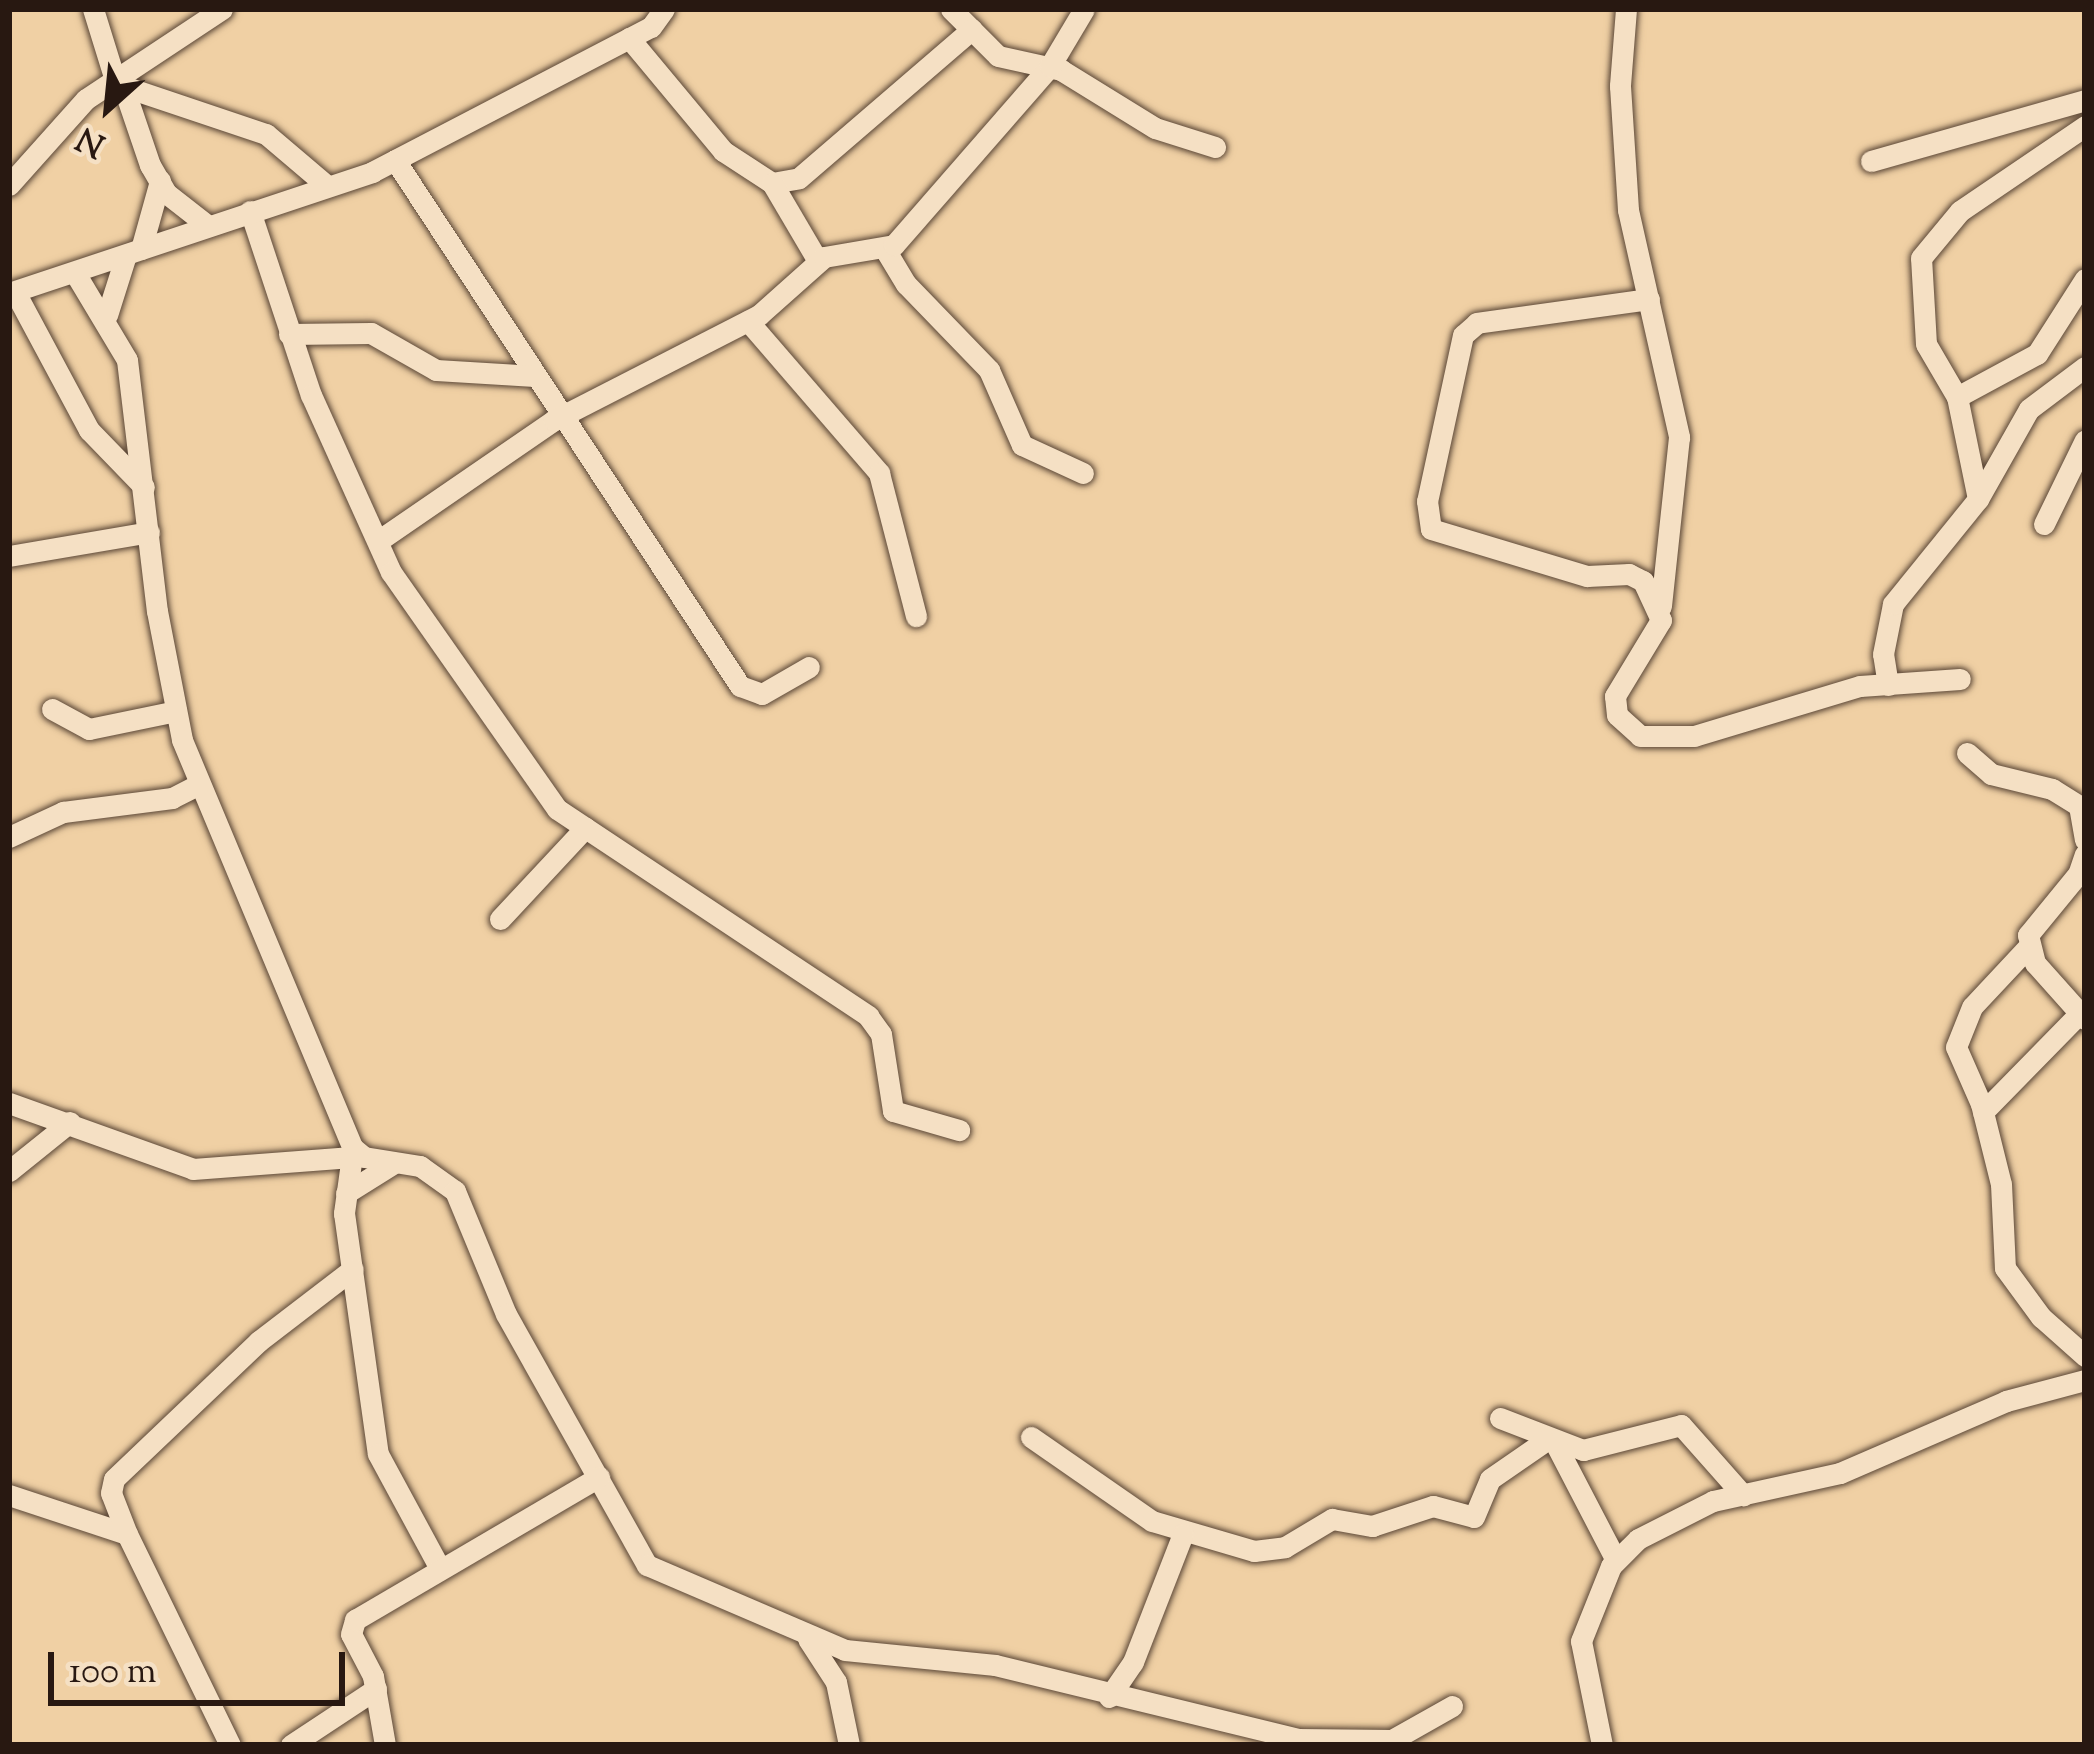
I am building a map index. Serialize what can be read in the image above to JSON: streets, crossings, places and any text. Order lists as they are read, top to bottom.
{
  "scale_bar": "100 m",
  "north": "bottom left"
}
